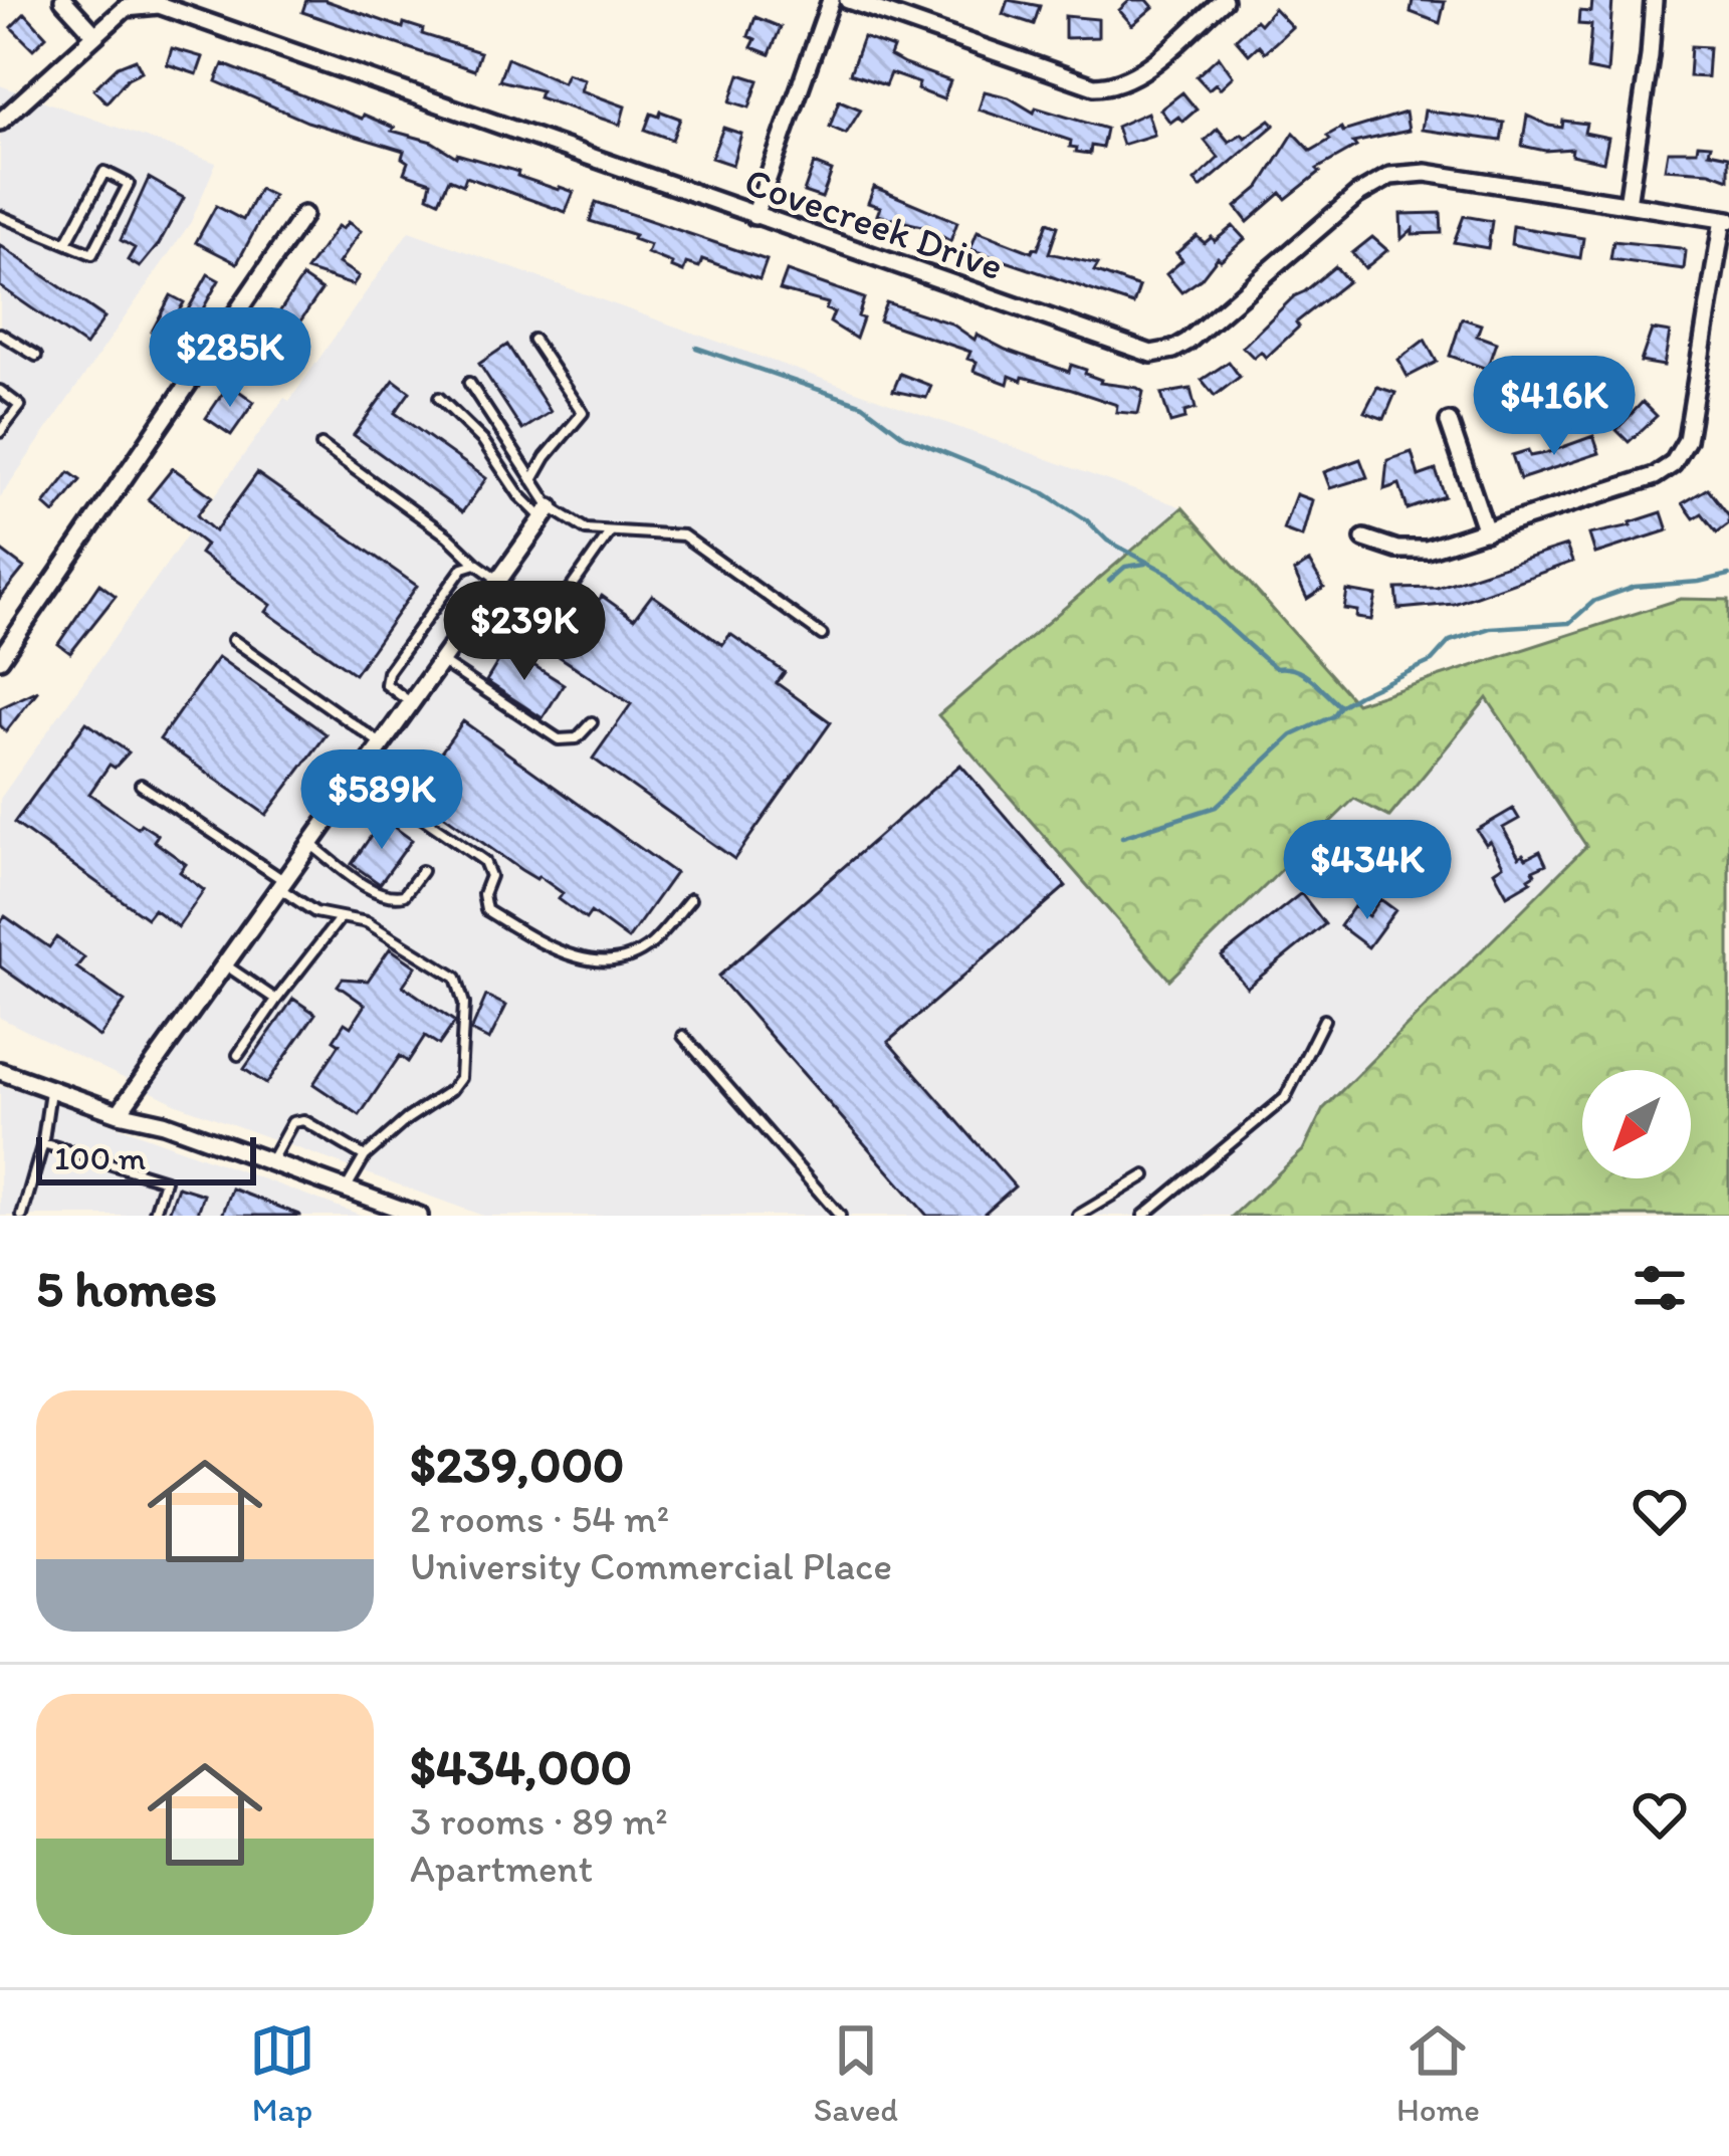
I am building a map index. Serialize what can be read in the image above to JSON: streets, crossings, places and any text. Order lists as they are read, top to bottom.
{
  "streets": {
    "street": ["Covecreek Drive"]
  },
  "scale_bar": "100 m",
  "north": "bottom left",
  "page": {
    "price": [
      "$285K",
      "$416K",
      "$239K",
      "$589K",
      "$434K"
    ],
    "scale": "100 m",
    "heading": "5 homes",
    "list": [
      {
        "name": "$239,000",
        "note": "2 rooms · 54 m² · University Commercial Place"
      },
      {
        "name": "$434,000",
        "note": "3 rooms · 89 m² · Apartment"
      }
    ],
    "tabs": ["Map", "Saved", "Home"]
  }
}
